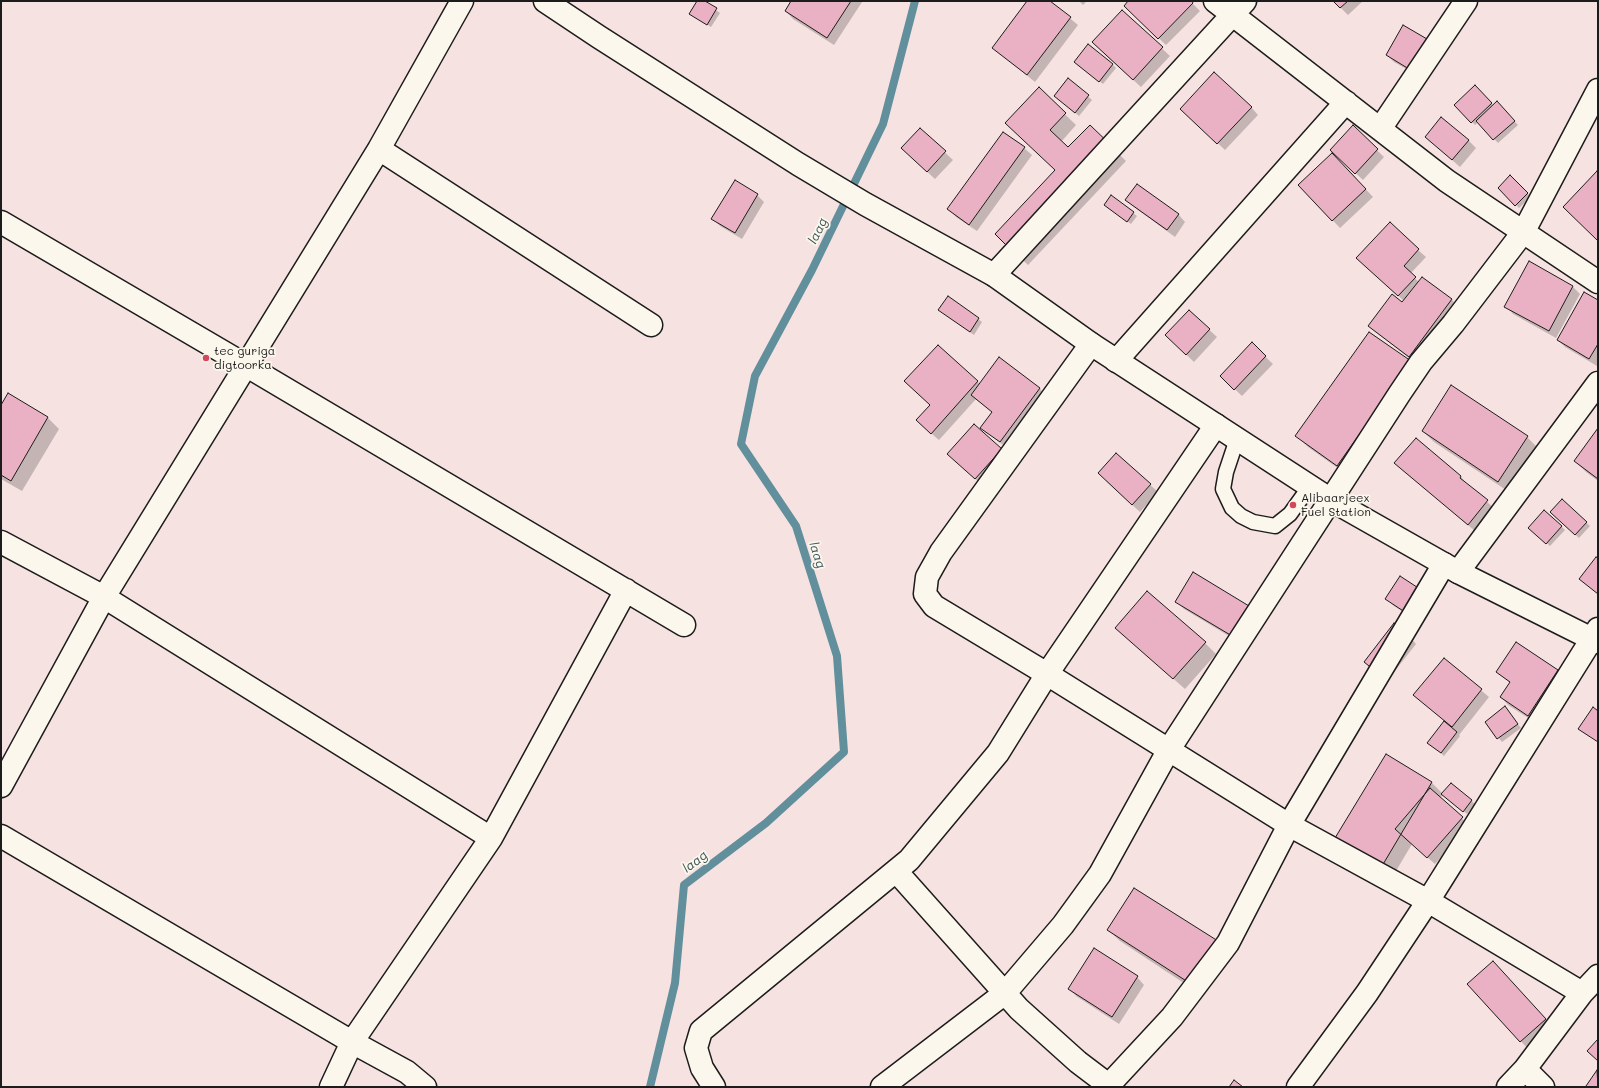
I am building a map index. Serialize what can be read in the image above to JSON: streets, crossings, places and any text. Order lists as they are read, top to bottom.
{
  "water": ["laag"],
  "places": ["tec guriga digtoorka", "Alibaarjeex Fuel Station"]
}
